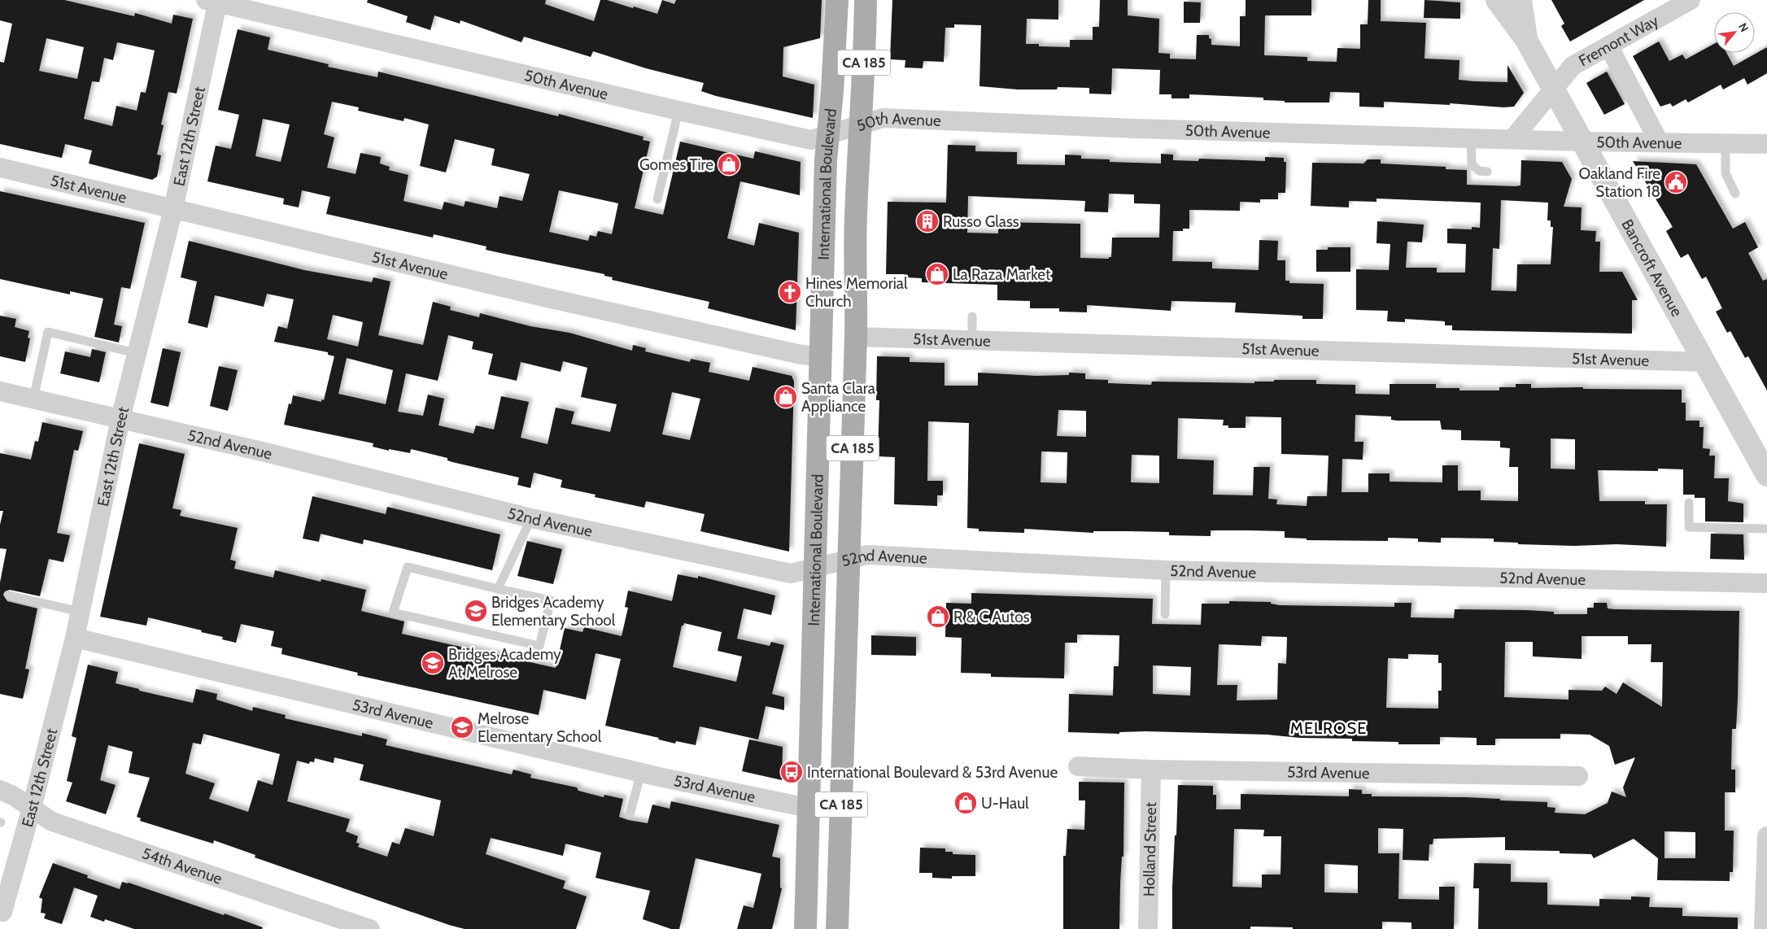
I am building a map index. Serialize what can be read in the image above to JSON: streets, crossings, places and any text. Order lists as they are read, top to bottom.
{
  "streets": {
    "main road": ["CA 185", "International Boulevard"],
    "street": [
      "Fremont Way",
      "50th Avenue",
      "East 12th Street",
      "51st Avenue",
      "Bancroft Avenue",
      "52nd Avenue",
      "53rd Avenue",
      "Holland Street",
      "54th Avenue"
    ]
  },
  "crossings": [
    ["Fremont Way", "Bancroft Avenue"],
    ["50th Avenue", "East 12th Street"],
    ["50th Avenue", "International Boulevard"],
    ["50th Avenue", "Bancroft Avenue"],
    ["East 12th Street", "51st Avenue"],
    ["East 12th Street", "52nd Avenue"],
    ["East 12th Street", "53rd Avenue"],
    ["East 12th Street", "54th Avenue"],
    ["International Boulevard", "51st Avenue"],
    ["International Boulevard", "52nd Avenue"],
    ["International Boulevard", "53rd Avenue"],
    ["51st Avenue", "Bancroft Avenue"],
    ["53rd Avenue", "Holland Street"]
  ],
  "districts": ["MELROSE"],
  "places": {
    "shop": [
      "Gomes Tire",
      "La Raza Market",
      "Santa Clara Appliance",
      "R & C Autos",
      "U-Haul"
    ],
    "public building": ["Oakland Fire Station 18"],
    "building": ["Russo Glass"],
    "church": ["Hines Memorial Church"],
    "school or university": ["Bridges Academy Elementary School", "Bridges Academy At Melrose", "Melrose Elementary School"],
    "bus stop": ["International Boulevard & 53rd Avenue"]
  },
  "north": "top right"
}
